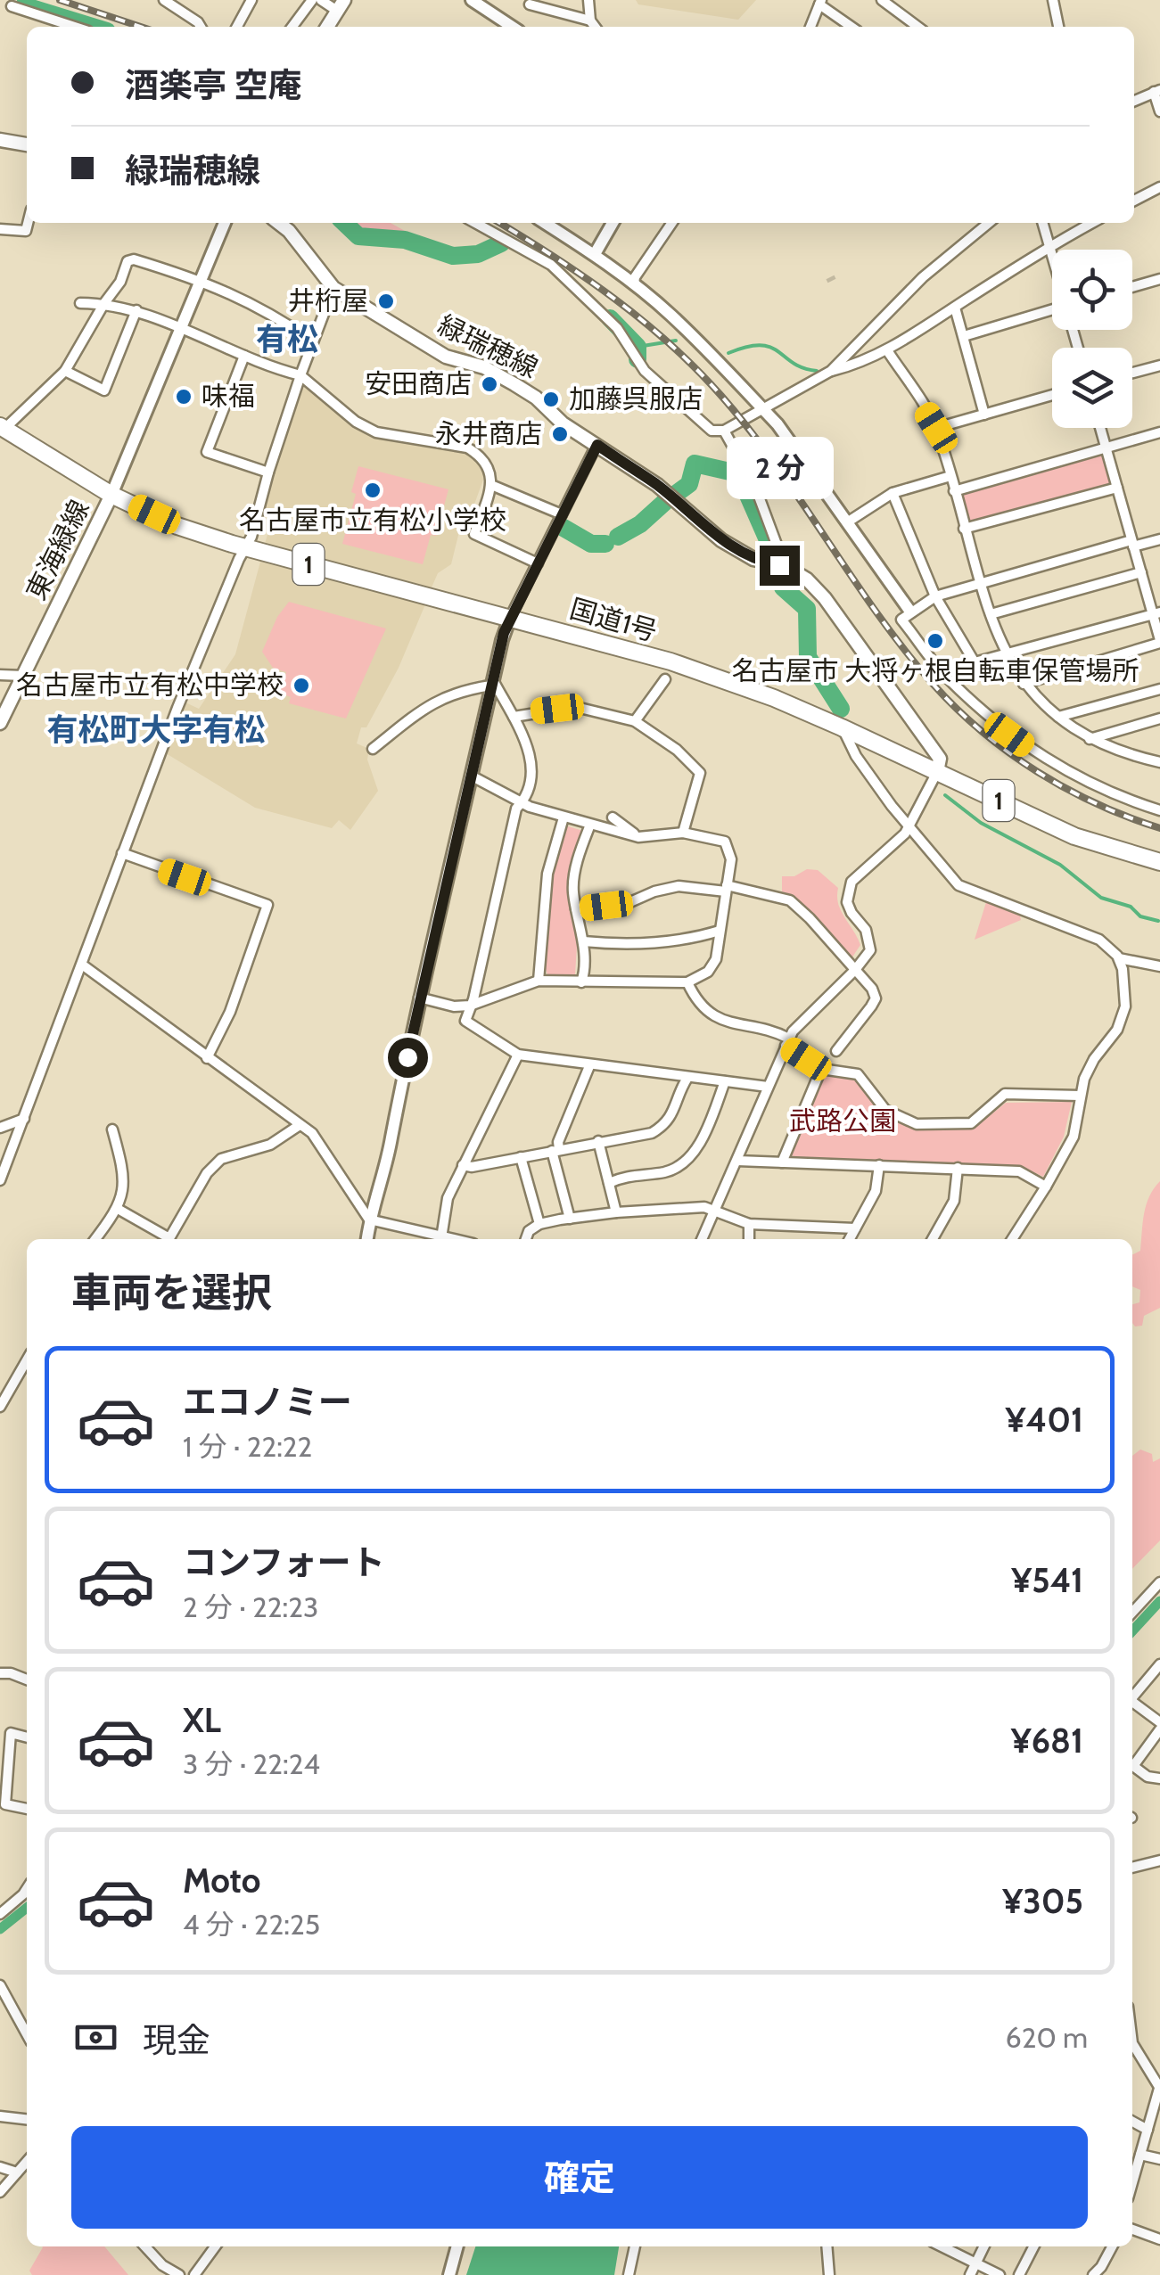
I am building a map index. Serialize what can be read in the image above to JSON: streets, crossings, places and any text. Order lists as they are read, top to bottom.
{
  "streets": {
    "highway": ["1", "国道1号"],
    "main road": ["緑瑞穂線", "東海緑線"]
  },
  "crossings": [
    ["緑瑞穂線", "国道1号"],
    ["東海緑線", "国道1号"]
  ],
  "districts": ["有松", "有松町大字有松"],
  "parks": ["武路公園"],
  "places": [
    "井桁屋",
    "安田商店",
    "味福",
    "加藤呉服店",
    "永井商店",
    "名古屋市立有松小学校",
    "名古屋市 大将ヶ根自転車保管場所",
    "名古屋市立有松中学校"
  ],
  "page": {
    "banner": ["酒楽亭 空庵", "緑瑞穂線"],
    "bubble": "2 分",
    "heading": "車両を選択",
    "list": [
      {
        "name": "エコノミー",
        "note": "1 分 · 22:22",
        "value": "¥401"
      },
      {
        "name": "コンフォート",
        "note": "2 分 · 22:23",
        "value": "¥541"
      },
      {
        "name": "XL",
        "note": "3 分 · 22:24",
        "value": "¥681"
      },
      {
        "name": "Moto",
        "note": "4 分 · 22:25",
        "value": "¥305"
      }
    ],
    "pay": ["現金", "620 m"],
    "buttons": "確定"
  }
}
